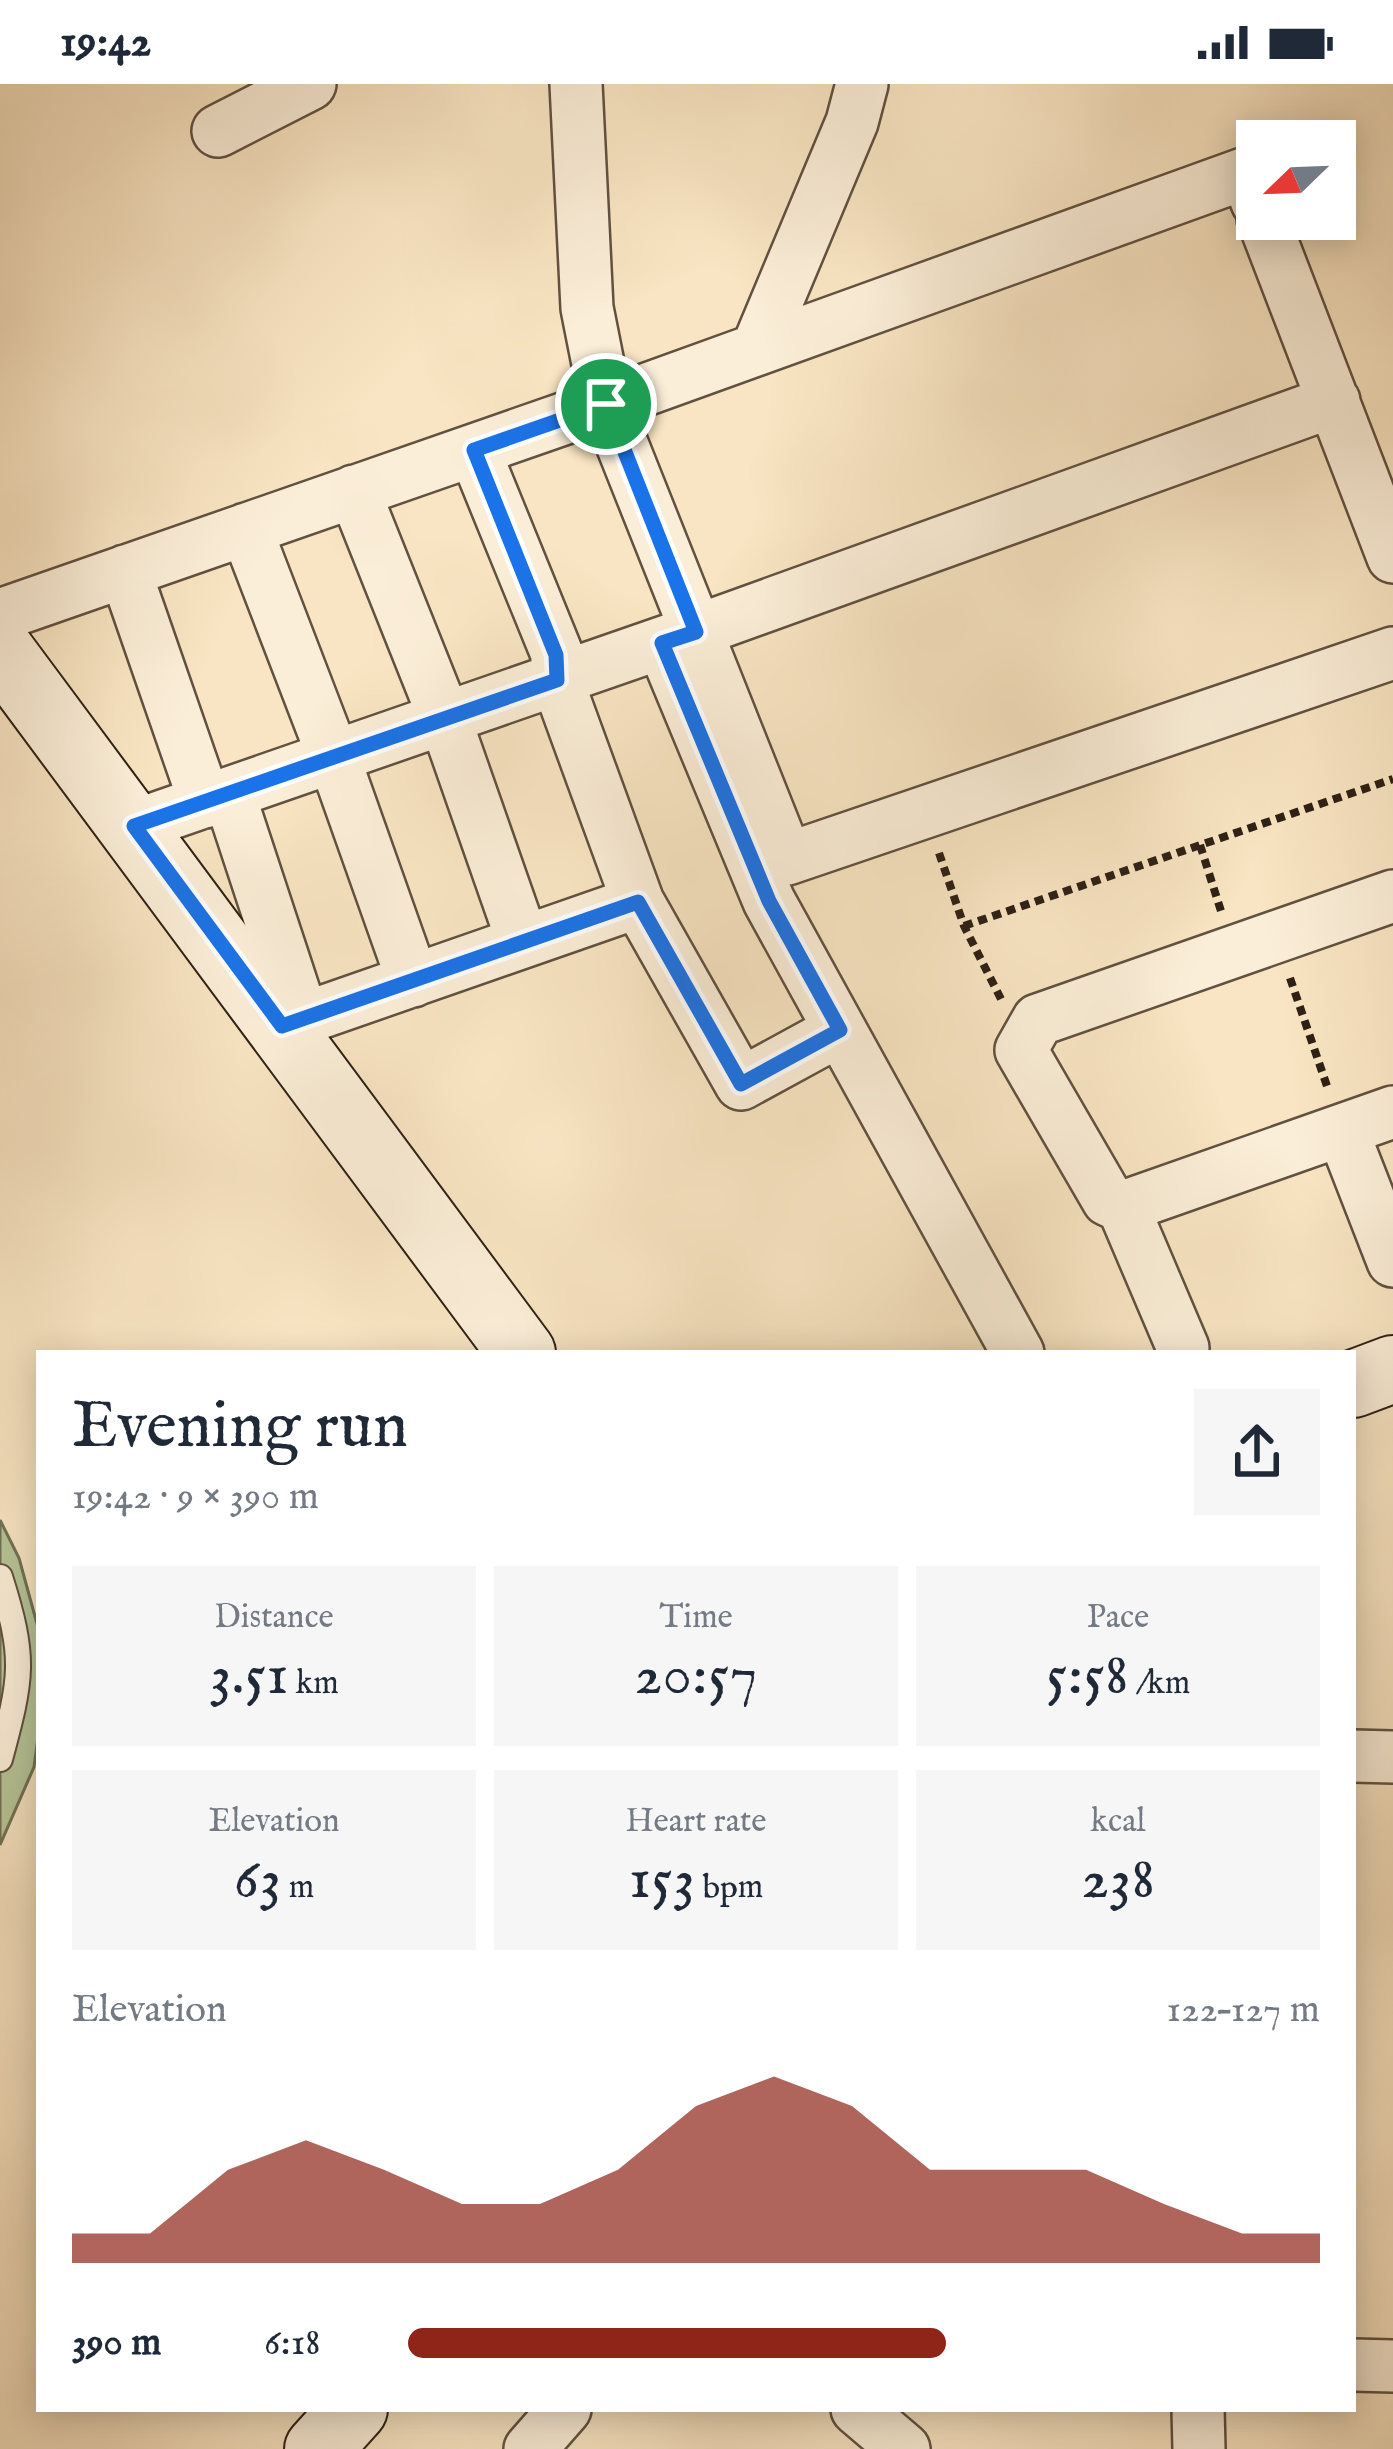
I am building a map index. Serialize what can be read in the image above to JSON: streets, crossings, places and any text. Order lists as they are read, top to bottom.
{
  "north": "bottom left",
  "page": {
    "status": "19:42",
    "heading": ["Evening run", "19:42 · 9 × 390 m"],
    "stats": [
      ["Distance", "3.51 km"],
      ["Time", "20:57"],
      ["Pace", "5:58 /km"],
      ["Elevation", "63 m"],
      ["Heart rate", "153 bpm"],
      ["kcal", "238"]
    ],
    "chart": ["Elevation", "122–127 m"],
    "list": [
      {
        "name": "390 m",
        "note": "6:18"
      }
    ]
  }
}
